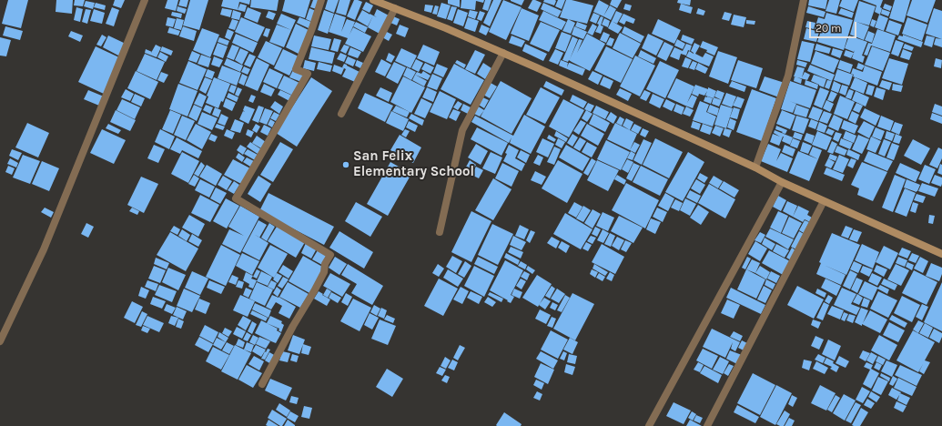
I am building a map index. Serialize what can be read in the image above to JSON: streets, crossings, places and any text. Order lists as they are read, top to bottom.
{
  "places": ["San Felix Elementary School"],
  "scale_bar": "20 m"
}
